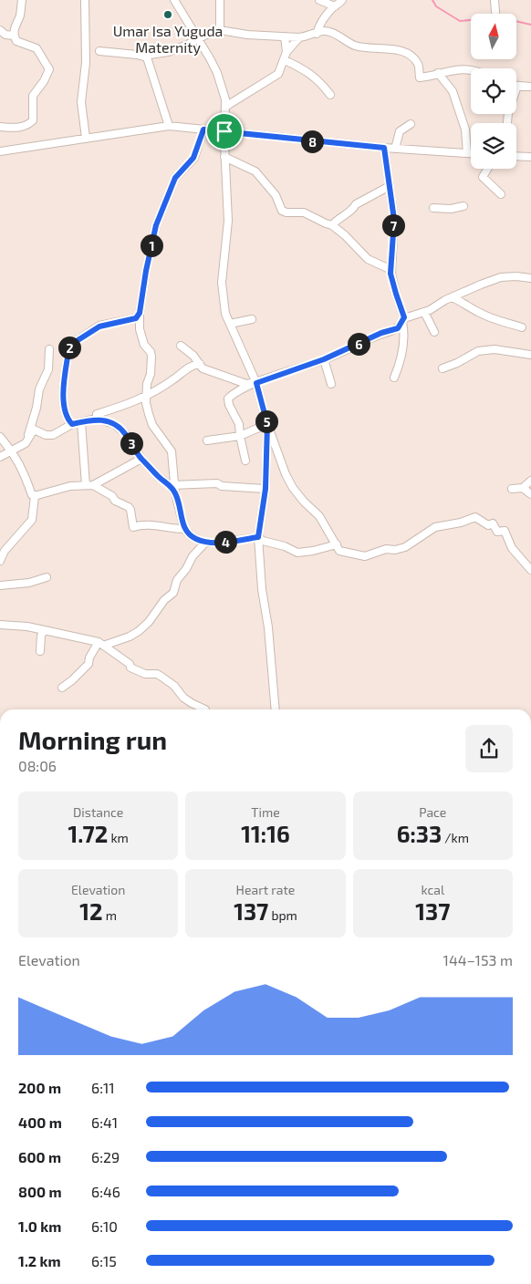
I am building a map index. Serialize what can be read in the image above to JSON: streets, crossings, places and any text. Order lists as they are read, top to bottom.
{
  "places": ["Umar Isa Yuguda Maternity"],
  "north": "top",
  "page": {
    "pins": [
      "8",
      "7",
      "1",
      "6",
      "2",
      "5",
      "3",
      "4"
    ],
    "heading": ["Morning run", "08:06"],
    "stats": [
      ["Distance", "1.72 km"],
      ["Time", "11:16"],
      ["Pace", "6:33 /km"],
      ["Elevation", "12 m"],
      ["Heart rate", "137 bpm"],
      ["kcal", "137"]
    ],
    "chart": ["Elevation", "144–153 m"],
    "list": [
      {
        "name": "200 m",
        "note": "6:11"
      },
      {
        "name": "400 m",
        "note": "6:41"
      },
      {
        "name": "600 m",
        "note": "6:29"
      },
      {
        "name": "800 m",
        "note": "6:46"
      },
      {
        "name": "1.0 km",
        "note": "6:10"
      },
      {
        "name": "1.2 km",
        "note": "6:15"
      }
    ]
  }
}
